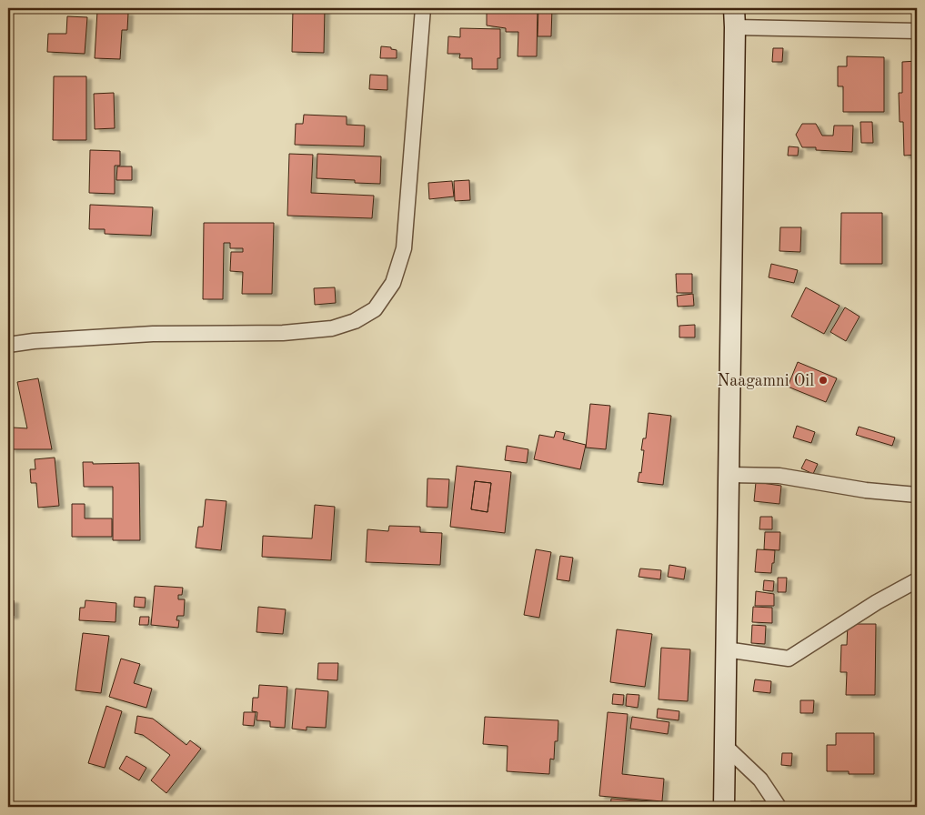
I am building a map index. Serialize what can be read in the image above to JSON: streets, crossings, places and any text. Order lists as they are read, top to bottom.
{
  "places": ["Naagamni Oil"]
}
